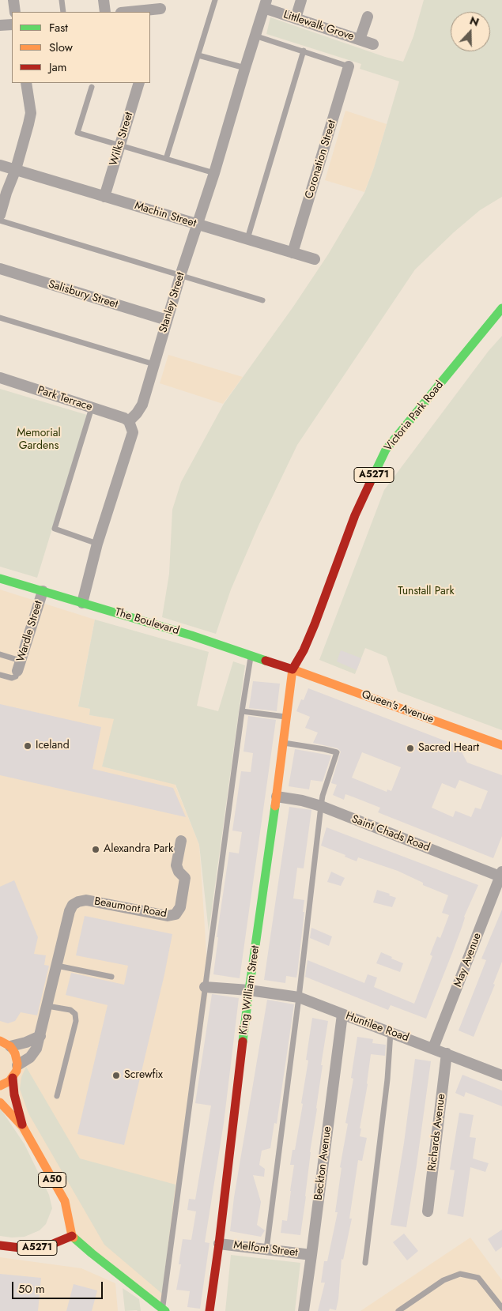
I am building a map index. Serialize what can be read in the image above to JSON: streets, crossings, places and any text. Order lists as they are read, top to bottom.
{
  "streets": {
    "main road": [
      "Victoria Park Road",
      "A5271",
      "The Boulevard",
      "Queen's Avenue",
      "King William Street",
      "A50"
    ],
    "street": [
      "Littlewalk Grove",
      "Wilks Street",
      "Coronation Street",
      "Machin Street",
      "Salisbury Street",
      "Stanley Street",
      "Park Terrace",
      "Wardle Street",
      "Saint Chads Road",
      "Beaumont Road",
      "May Avenue",
      "Huntilee Road",
      "Richards Avenue",
      "Beckton Avenue",
      "Melfont Street"
    ]
  },
  "crossings": [
    ["Littlewalk Grove", "Stanley Street"],
    ["Wilks Street", "Machin Street"],
    ["Coronation Street", "Machin Street"],
    ["Machin Street", "Stanley Street"],
    ["Salisbury Street", "Stanley Street"],
    ["Stanley Street", "Park Terrace"],
    ["Victoria Park Road", "The Boulevard"],
    ["Victoria Park Road", "Queen's Avenue"],
    ["Victoria Park Road", "King William Street"],
    ["A5271", "A50"],
    ["The Boulevard", "Wardle Street"],
    ["The Boulevard", "Queen's Avenue"],
    ["The Boulevard", "King William Street"],
    ["Queen's Avenue", "King William Street"],
    ["Saint Chads Road", "May Avenue"],
    ["Saint Chads Road", "King William Street"],
    ["May Avenue", "Huntilee Road"],
    ["King William Street", "Huntilee Road"],
    ["King William Street", "Melfont Street"],
    ["Huntilee Road", "Richards Avenue"],
    ["Huntilee Road", "Beckton Avenue"],
    ["Beckton Avenue", "Melfont Street"]
  ],
  "parks": ["Memorial Gardens", "Tunstall Park"],
  "places": [
    "Iceland",
    "Sacred Heart",
    "Alexandra Park",
    "Screwfix"
  ],
  "legend": ["Fast", "Slow", "Jam"],
  "scale_bar": "50 m",
  "north": "top"
}
